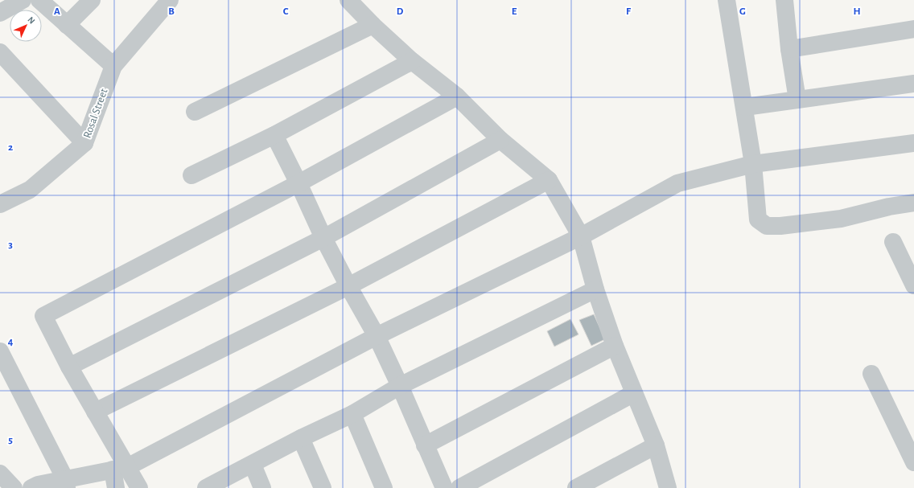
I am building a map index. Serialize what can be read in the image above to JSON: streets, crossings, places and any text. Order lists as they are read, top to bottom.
{
  "streets": {
    "street": ["Rosal Street"]
  },
  "north": "top right",
  "grid": {
    "columns": [
      "A",
      "B",
      "C",
      "D",
      "E",
      "F",
      "G",
      "H"
    ],
    "rows": [
      "2",
      "3",
      "4",
      "5"
    ]
  }
}
